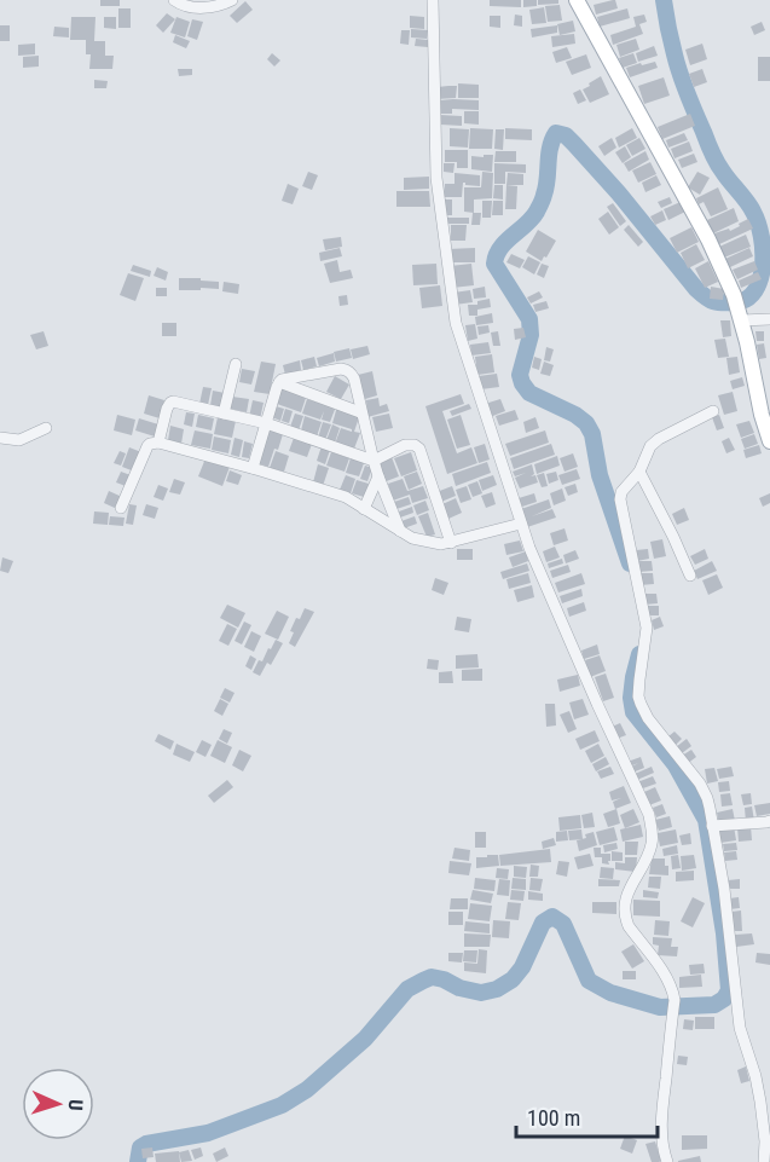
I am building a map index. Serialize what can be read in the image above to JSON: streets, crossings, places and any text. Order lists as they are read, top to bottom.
{
  "scale_bar": "100 m",
  "north": "right"
}
